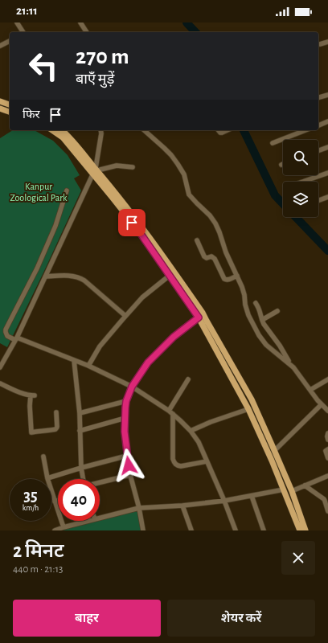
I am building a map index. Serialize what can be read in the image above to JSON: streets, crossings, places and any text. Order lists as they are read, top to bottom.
{
  "parks": ["Kanpur Zoological Park"],
  "page": {
    "status": "21:11",
    "turn": ["270 m", "बाएँ मुड़ें"],
    "then": "फिर",
    "speed": "35 km/h",
    "limit": "40",
    "heading": ["2 मिनट", "440 m · 21:13"],
    "buttons": ["बाहर", "शेयर करें"]
  }
}
